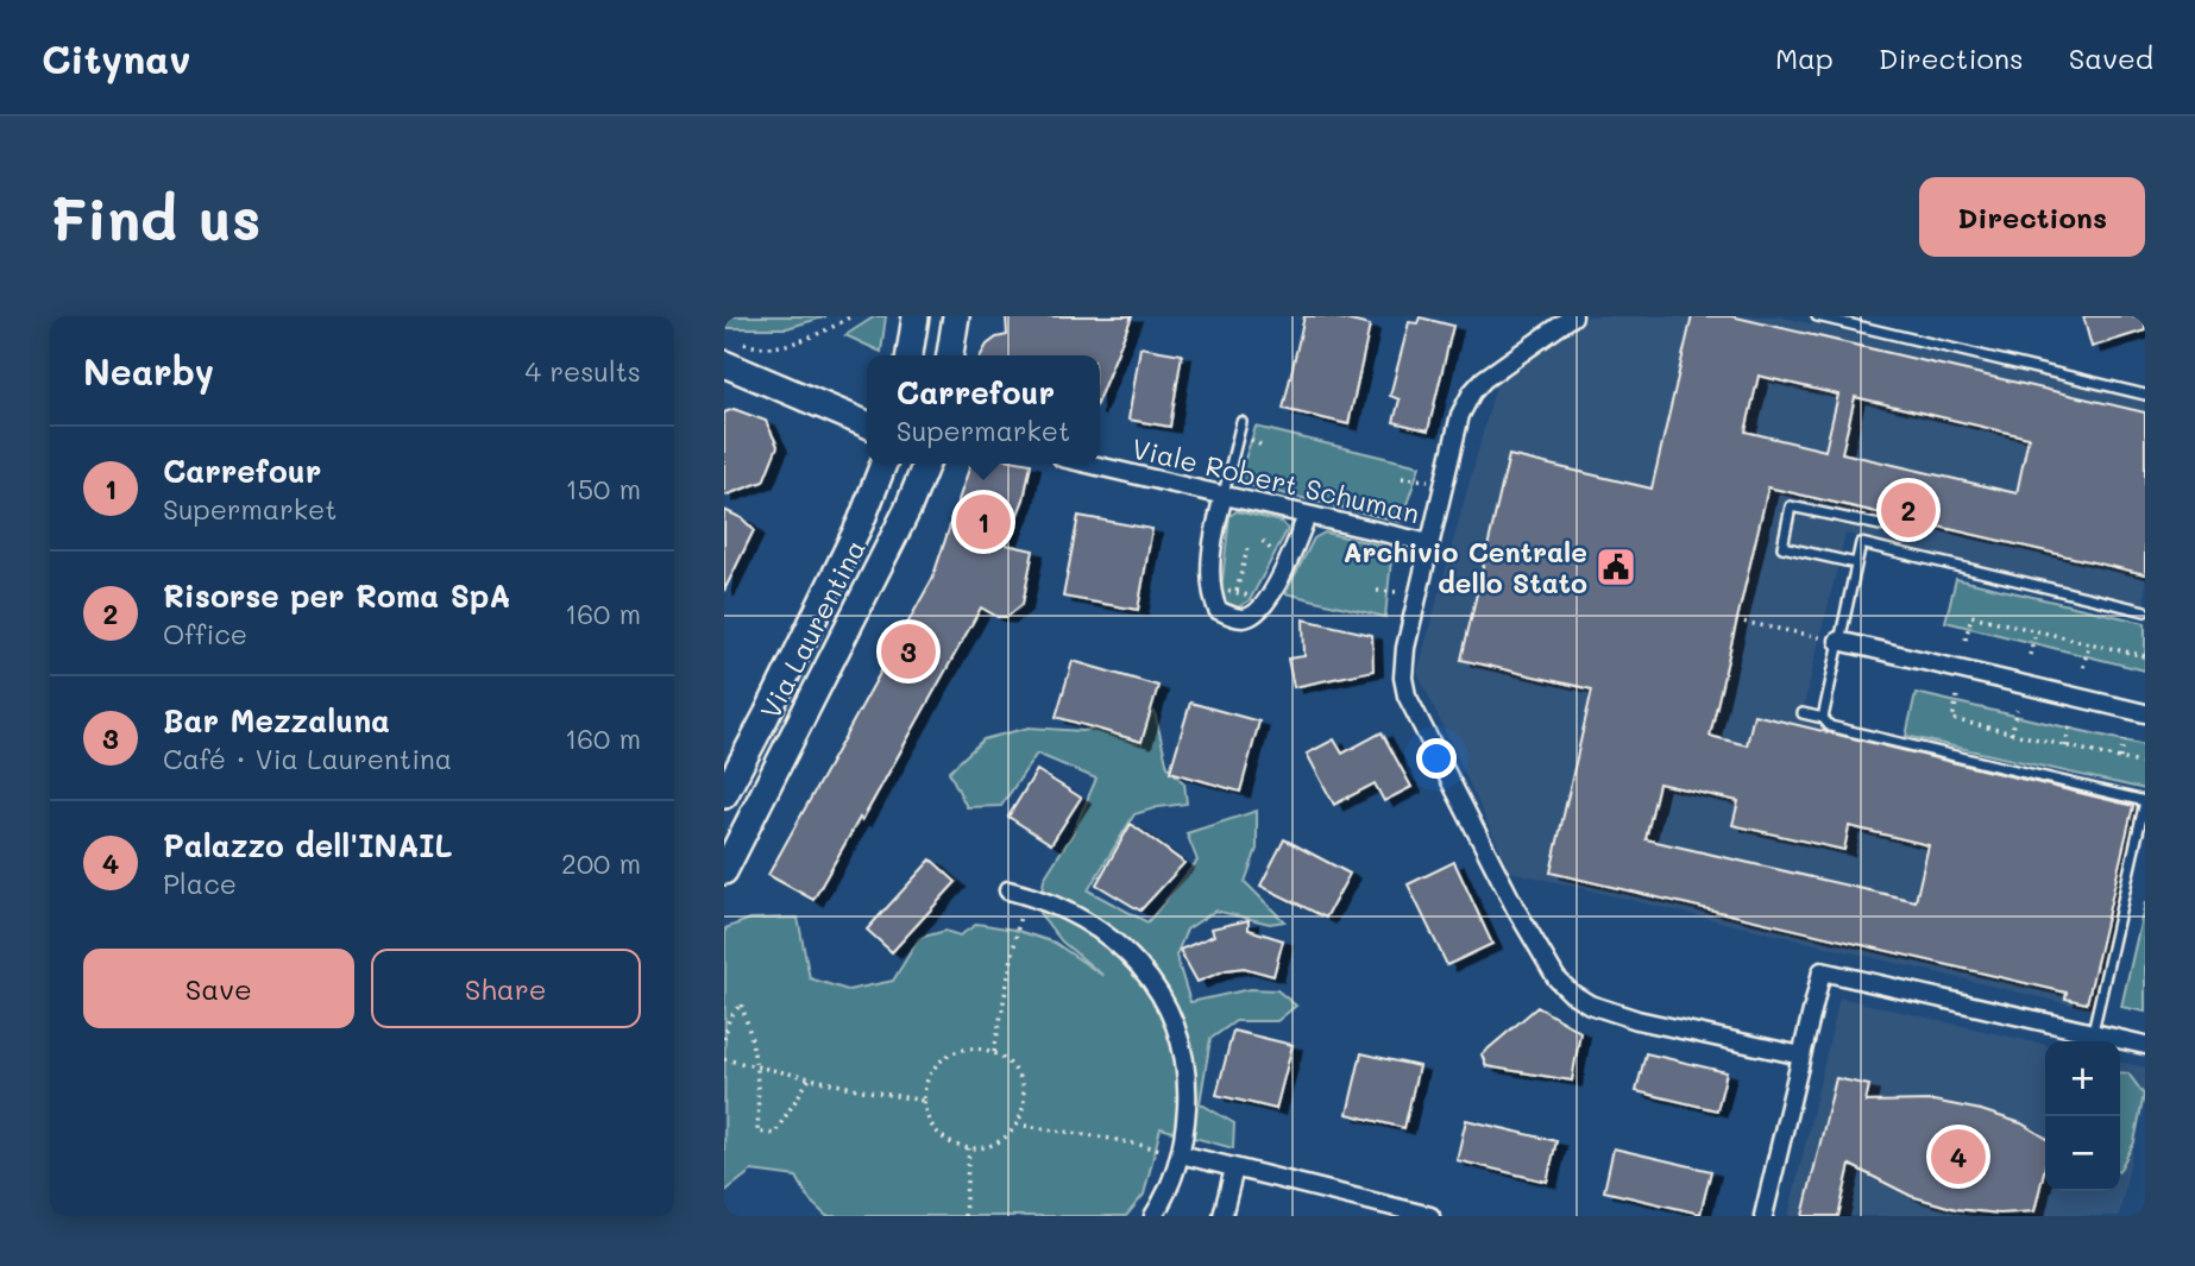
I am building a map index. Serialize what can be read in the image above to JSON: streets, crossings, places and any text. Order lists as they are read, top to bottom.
{
  "streets": {
    "main road": ["Via Laurentina"],
    "street": ["Viale Robert Schuman"]
  },
  "places": {
    "public building": ["Archivio Centrale dello Stato"]
  },
  "page": {
    "header": "Citynav",
    "nav": ["Map", "Directions", "Saved"],
    "buttons": [
      "Directions",
      ["Save", "Share"]
    ],
    "title": "Find us",
    "heading": ["Nearby", "4 results"],
    "popup": ["Carrefour", "Supermarket"],
    "list": [
      {
        "mark": "1",
        "name": "Carrefour",
        "note": "Supermarket",
        "value": "150 m"
      },
      {
        "mark": "2",
        "name": "Risorse per Roma SpA",
        "note": "Office",
        "value": "160 m"
      },
      {
        "mark": "3",
        "name": "Bar Mezzaluna",
        "note": "Café · Via Laurentina",
        "value": "160 m"
      },
      {
        "mark": "4",
        "name": "Palazzo dell'INAIL",
        "note": "Place",
        "value": "200 m"
      }
    ],
    "pins": [
      "2",
      "1",
      "3",
      "4"
    ],
    "map_buttons": ["+", "−"]
  }
}
